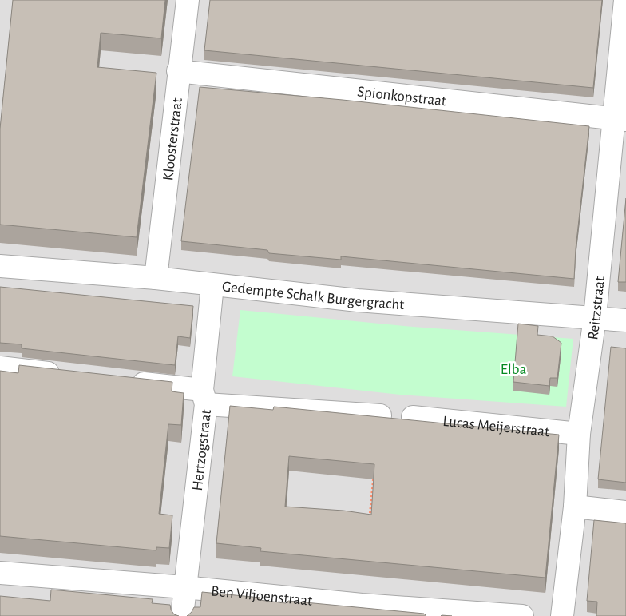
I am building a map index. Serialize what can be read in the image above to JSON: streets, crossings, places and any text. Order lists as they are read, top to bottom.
{
  "streets": {
    "street": [
      "Spionkopstraat",
      "Kloosterstraat",
      "Gedempte Schalk Burgergracht",
      "Reitzstraat",
      "Lucas Meijerstraat",
      "Hertzogstraat",
      "Ben Viljoenstraat"
    ]
  },
  "crossings": [
    ["Spionkopstraat", "Kloosterstraat"],
    ["Spionkopstraat", "Reitzstraat"],
    ["Kloosterstraat", "Gedempte Schalk Burgergracht"],
    ["Gedempte Schalk Burgergracht", "Reitzstraat"],
    ["Gedempte Schalk Burgergracht", "Hertzogstraat"],
    ["Reitzstraat", "Lucas Meijerstraat"],
    ["Hertzogstraat", "Ben Viljoenstraat"]
  ],
  "parks": ["Elba"]
}
